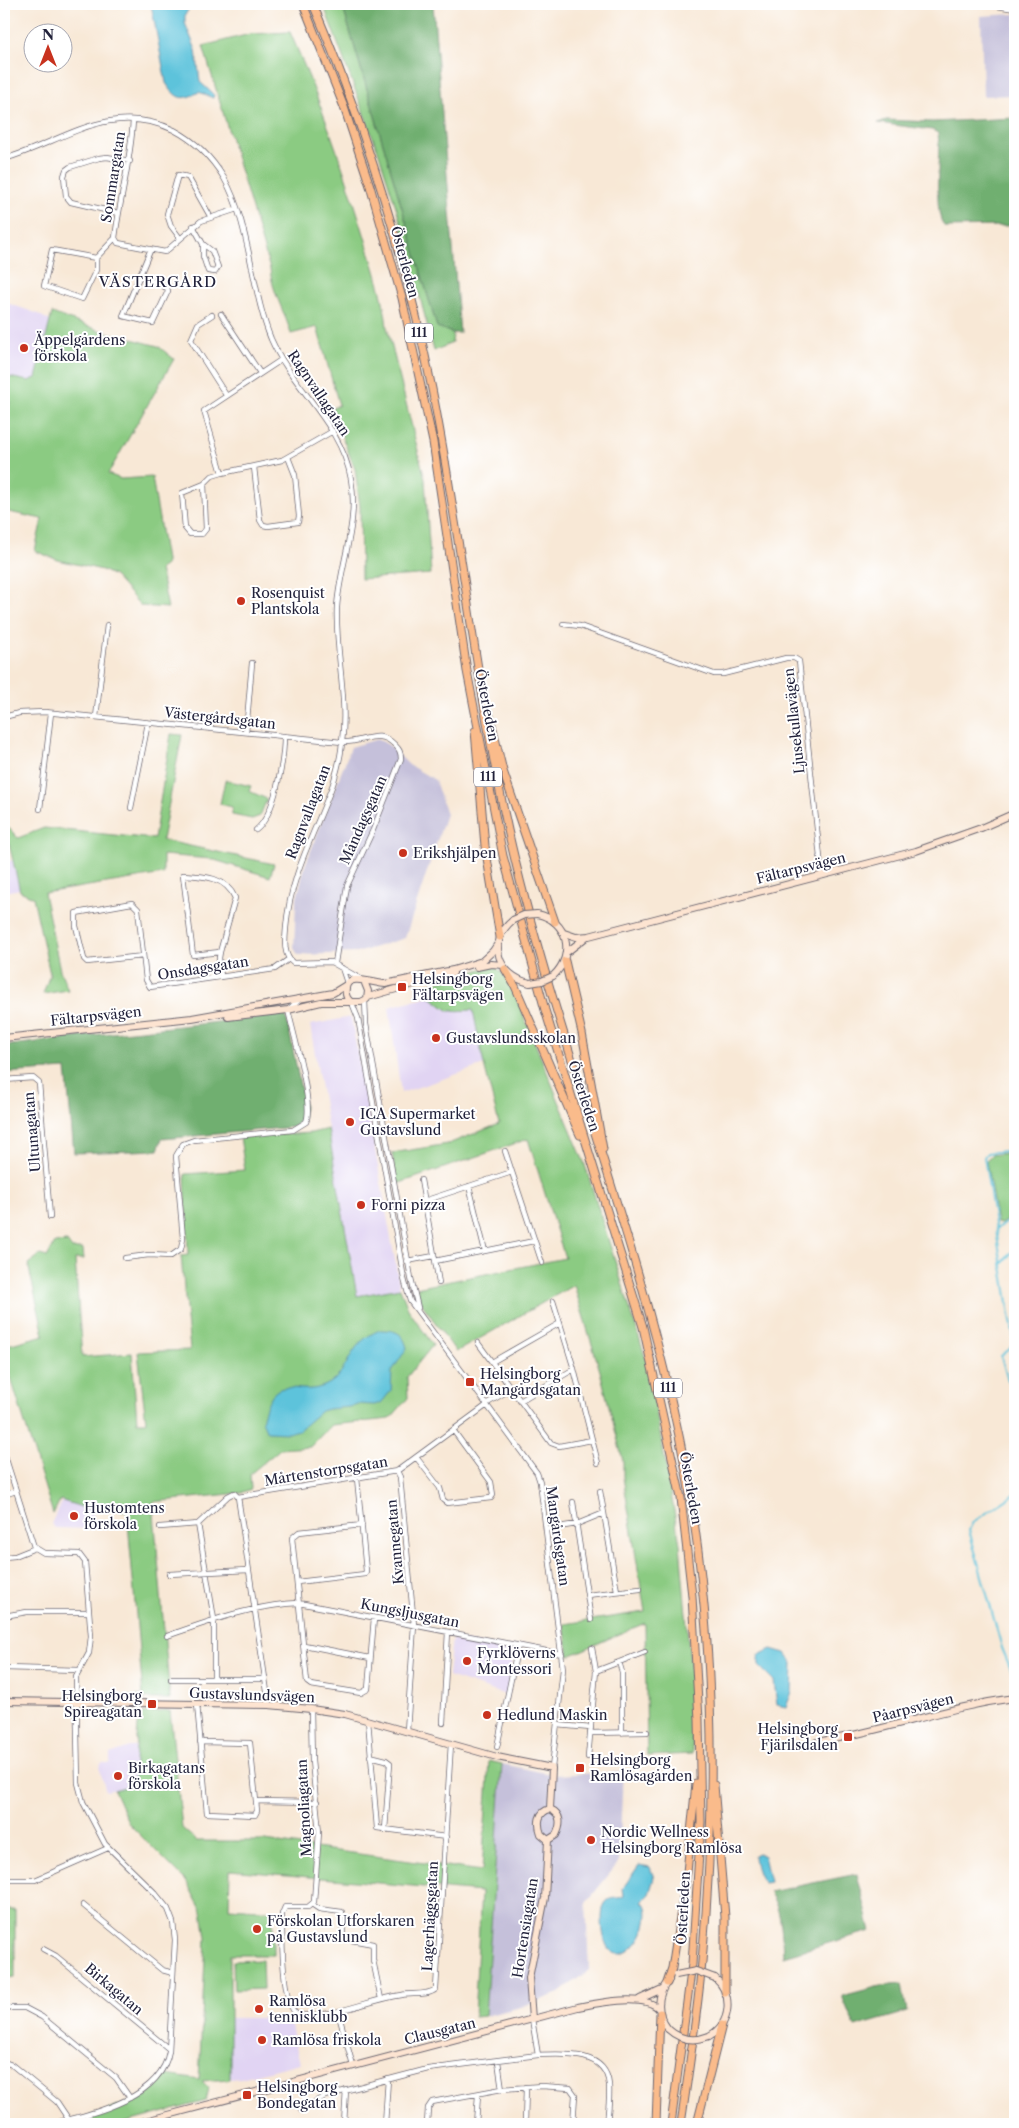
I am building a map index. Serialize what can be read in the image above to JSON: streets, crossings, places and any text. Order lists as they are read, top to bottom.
{
  "streets": {
    "main road": [
      "Österleden",
      "111",
      "Fältarpsvägen",
      "Gustavslundsvägen",
      "Påarpsvägen",
      "Hortensiagatan",
      "Clausgatan"
    ],
    "street": [
      "Sommargatan",
      "Ragnvallagatan",
      "Västergårdsgatan",
      "Ljusekullavägen",
      "Måndagsgatan",
      "Onsdagsgatan",
      "Ultunagatan",
      "Mårtenstorpsgatan",
      "Mangårdsgatan",
      "Kvannegatan",
      "Kungsljusgatan",
      "Magnoliagatan",
      "Lagerhäggsgatan",
      "Birkagatan"
    ]
  },
  "crossings": [
    ["Sommargatan", "Ragnvallagatan"],
    ["Ragnvallagatan", "Västergårdsgatan"],
    ["Ragnvallagatan", "Måndagsgatan"],
    ["Ragnvallagatan", "Onsdagsgatan"],
    ["Västergårdsgatan", "Måndagsgatan"],
    ["Ljusekullavägen", "Fältarpsvägen"],
    ["Fältarpsvägen", "Mangårdsgatan"],
    ["Mårtenstorpsgatan", "Mangårdsgatan"],
    ["Mårtenstorpsgatan", "Kvannegatan"],
    ["Mangårdsgatan", "Kungsljusgatan"],
    ["Mangårdsgatan", "Gustavslundsvägen"],
    ["Mangårdsgatan", "Hortensiagatan"],
    ["Kvannegatan", "Kungsljusgatan"],
    ["Kvannegatan", "Gustavslundsvägen"],
    ["Gustavslundsvägen", "Magnoliagatan"],
    ["Gustavslundsvägen", "Lagerhäggsgatan"],
    ["Gustavslundsvägen", "Hortensiagatan"],
    ["Hortensiagatan", "Clausgatan"]
  ],
  "districts": ["VÄSTERGÅRD"],
  "places": {
    "other": [
      "Äppelgårdens förskola",
      "Rosenquist Plantskola",
      "Erikshjälpen",
      "Gustavslundsskolan",
      "ICA Supermarket Gustavslund",
      "Forni pizza",
      "Hustomtens förskola",
      "Fyrklöverns Montessori",
      "Hedlund Maskin",
      "Birkagatans förskola",
      "Nordic Wellness Helsingborg Ramlösa",
      "Förskolan Utforskaren på Gustavslund",
      "Ramlösa tennisklubb",
      "Ramlösa friskola"
    ],
    "transit": [
      "Helsingborg Fältarpsvägen",
      "Helsingborg Mangårdsgatan",
      "Helsingborg Spireagatan",
      "Helsingborg Fjärilsdalen",
      "Helsingborg Ramlösagården",
      "Helsingborg Bondegatan"
    ]
  },
  "north": "top"
}
